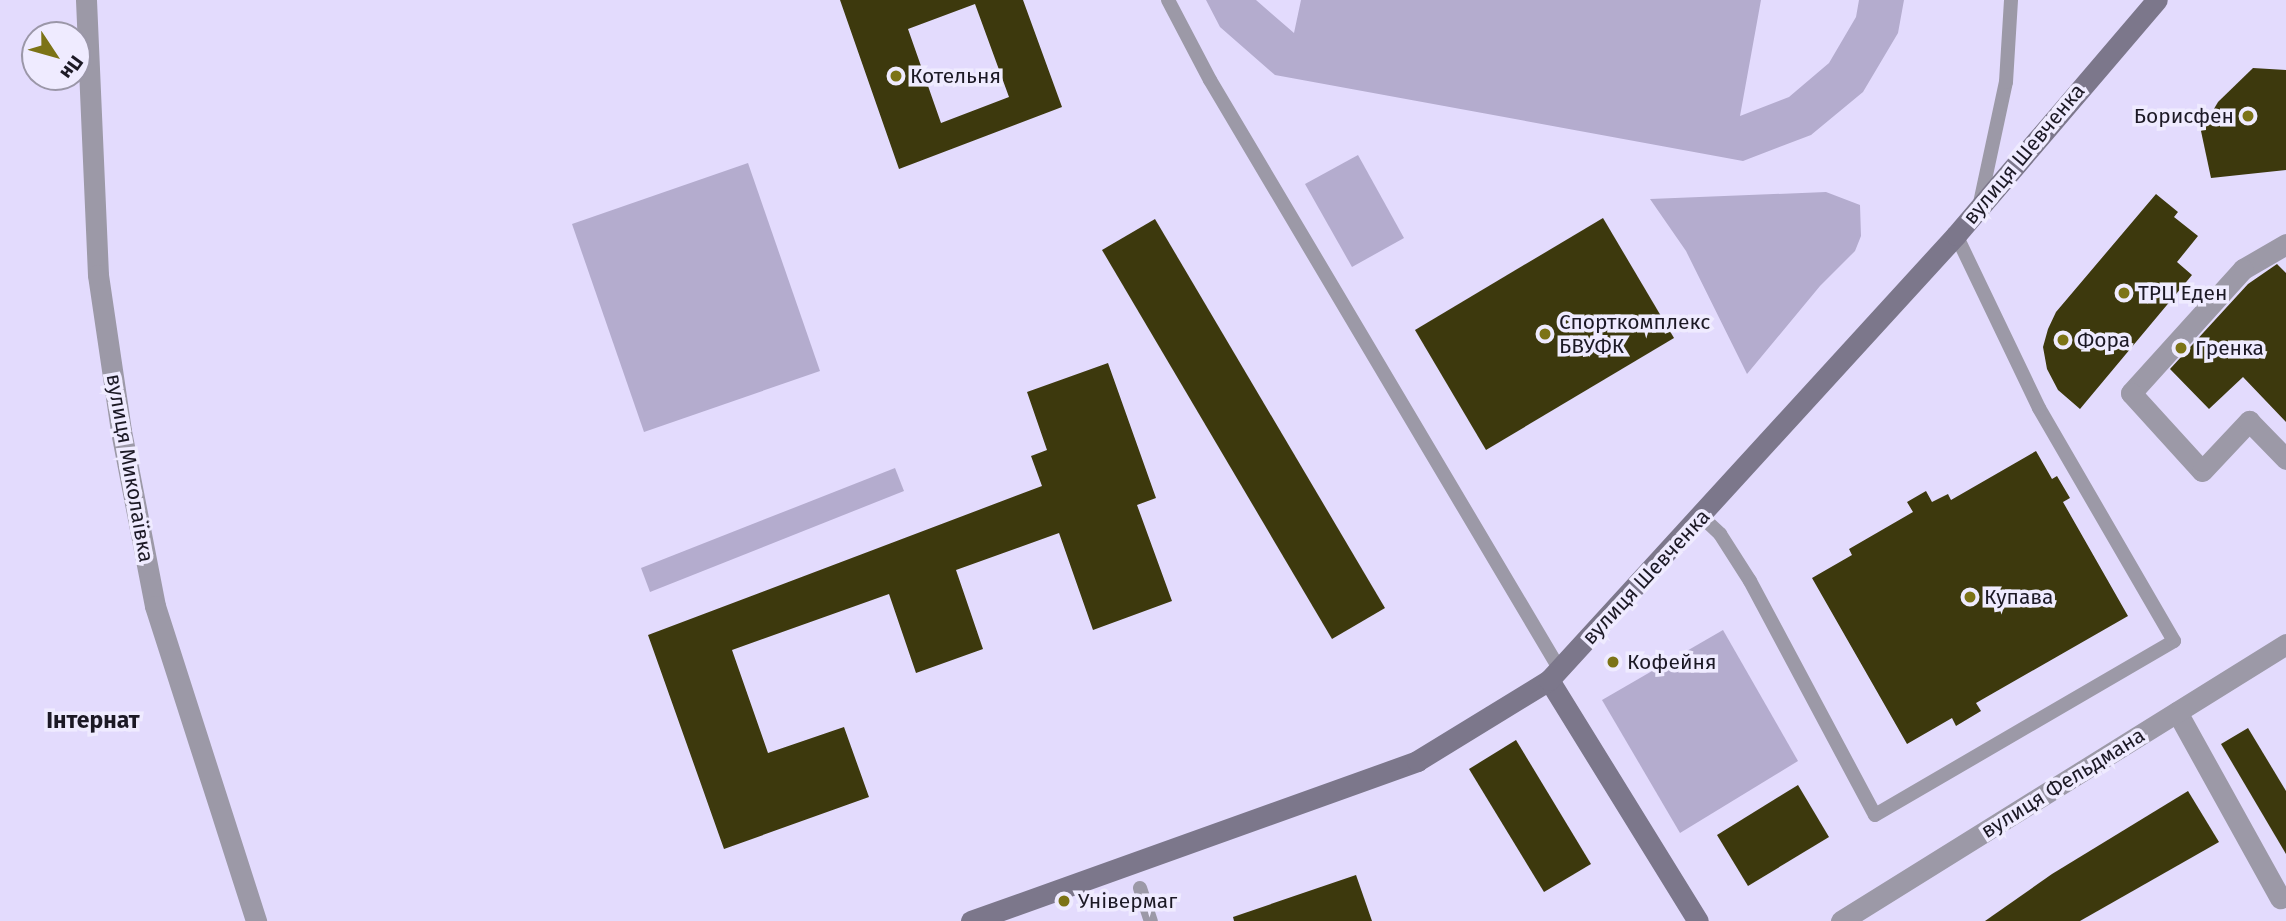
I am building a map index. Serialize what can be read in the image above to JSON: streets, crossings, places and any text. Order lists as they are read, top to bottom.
{
  "streets": {
    "street": ["вулиця Шевченка", "вулиця Миколаївка", "вулиця Фельдмана"]
  },
  "districts": ["Інтернат"],
  "places": [
    "Котельня",
    "Борисфен",
    "ТРЦ Еден",
    "Спорткомплекс БВУФК",
    "Фора",
    "Гренка",
    "Купава",
    "Кофейня",
    "Універмаг"
  ],
  "north": "bottom right"
}
